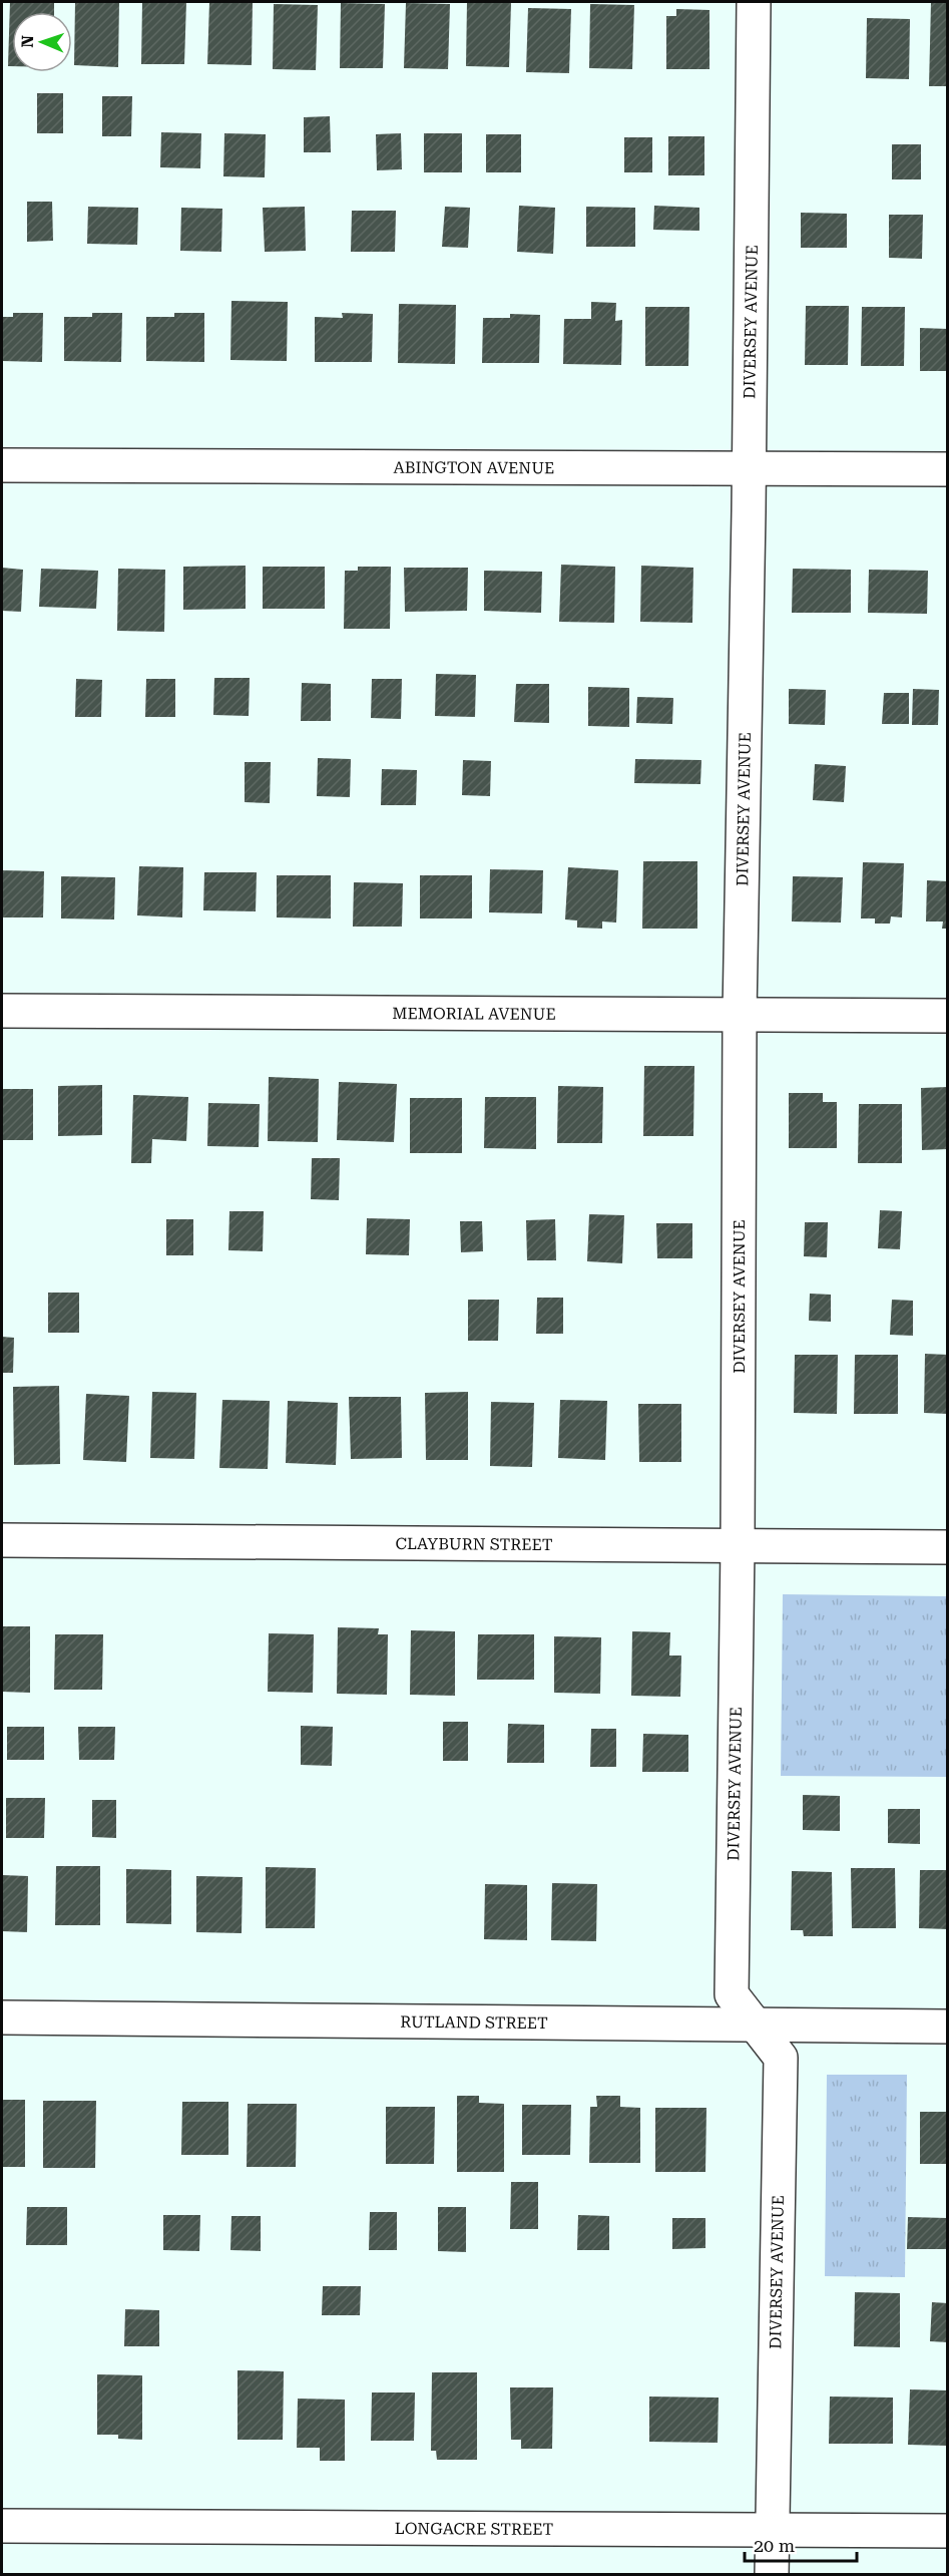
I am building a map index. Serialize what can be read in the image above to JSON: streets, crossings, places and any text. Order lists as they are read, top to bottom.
{
  "streets": {
    "street": [
      "DIVERSEY AVENUE",
      "ABINGTON AVENUE",
      "MEMORIAL AVENUE",
      "CLAYBURN STREET",
      "RUTLAND STREET",
      "LONGACRE STREET"
    ]
  },
  "crossings": [
    ["DIVERSEY AVENUE", "ABINGTON AVENUE"],
    ["DIVERSEY AVENUE", "MEMORIAL AVENUE"],
    ["DIVERSEY AVENUE", "CLAYBURN STREET"],
    ["DIVERSEY AVENUE", "RUTLAND STREET"],
    ["DIVERSEY AVENUE", "LONGACRE STREET"]
  ],
  "scale_bar": "20 m",
  "north": "left"
}
